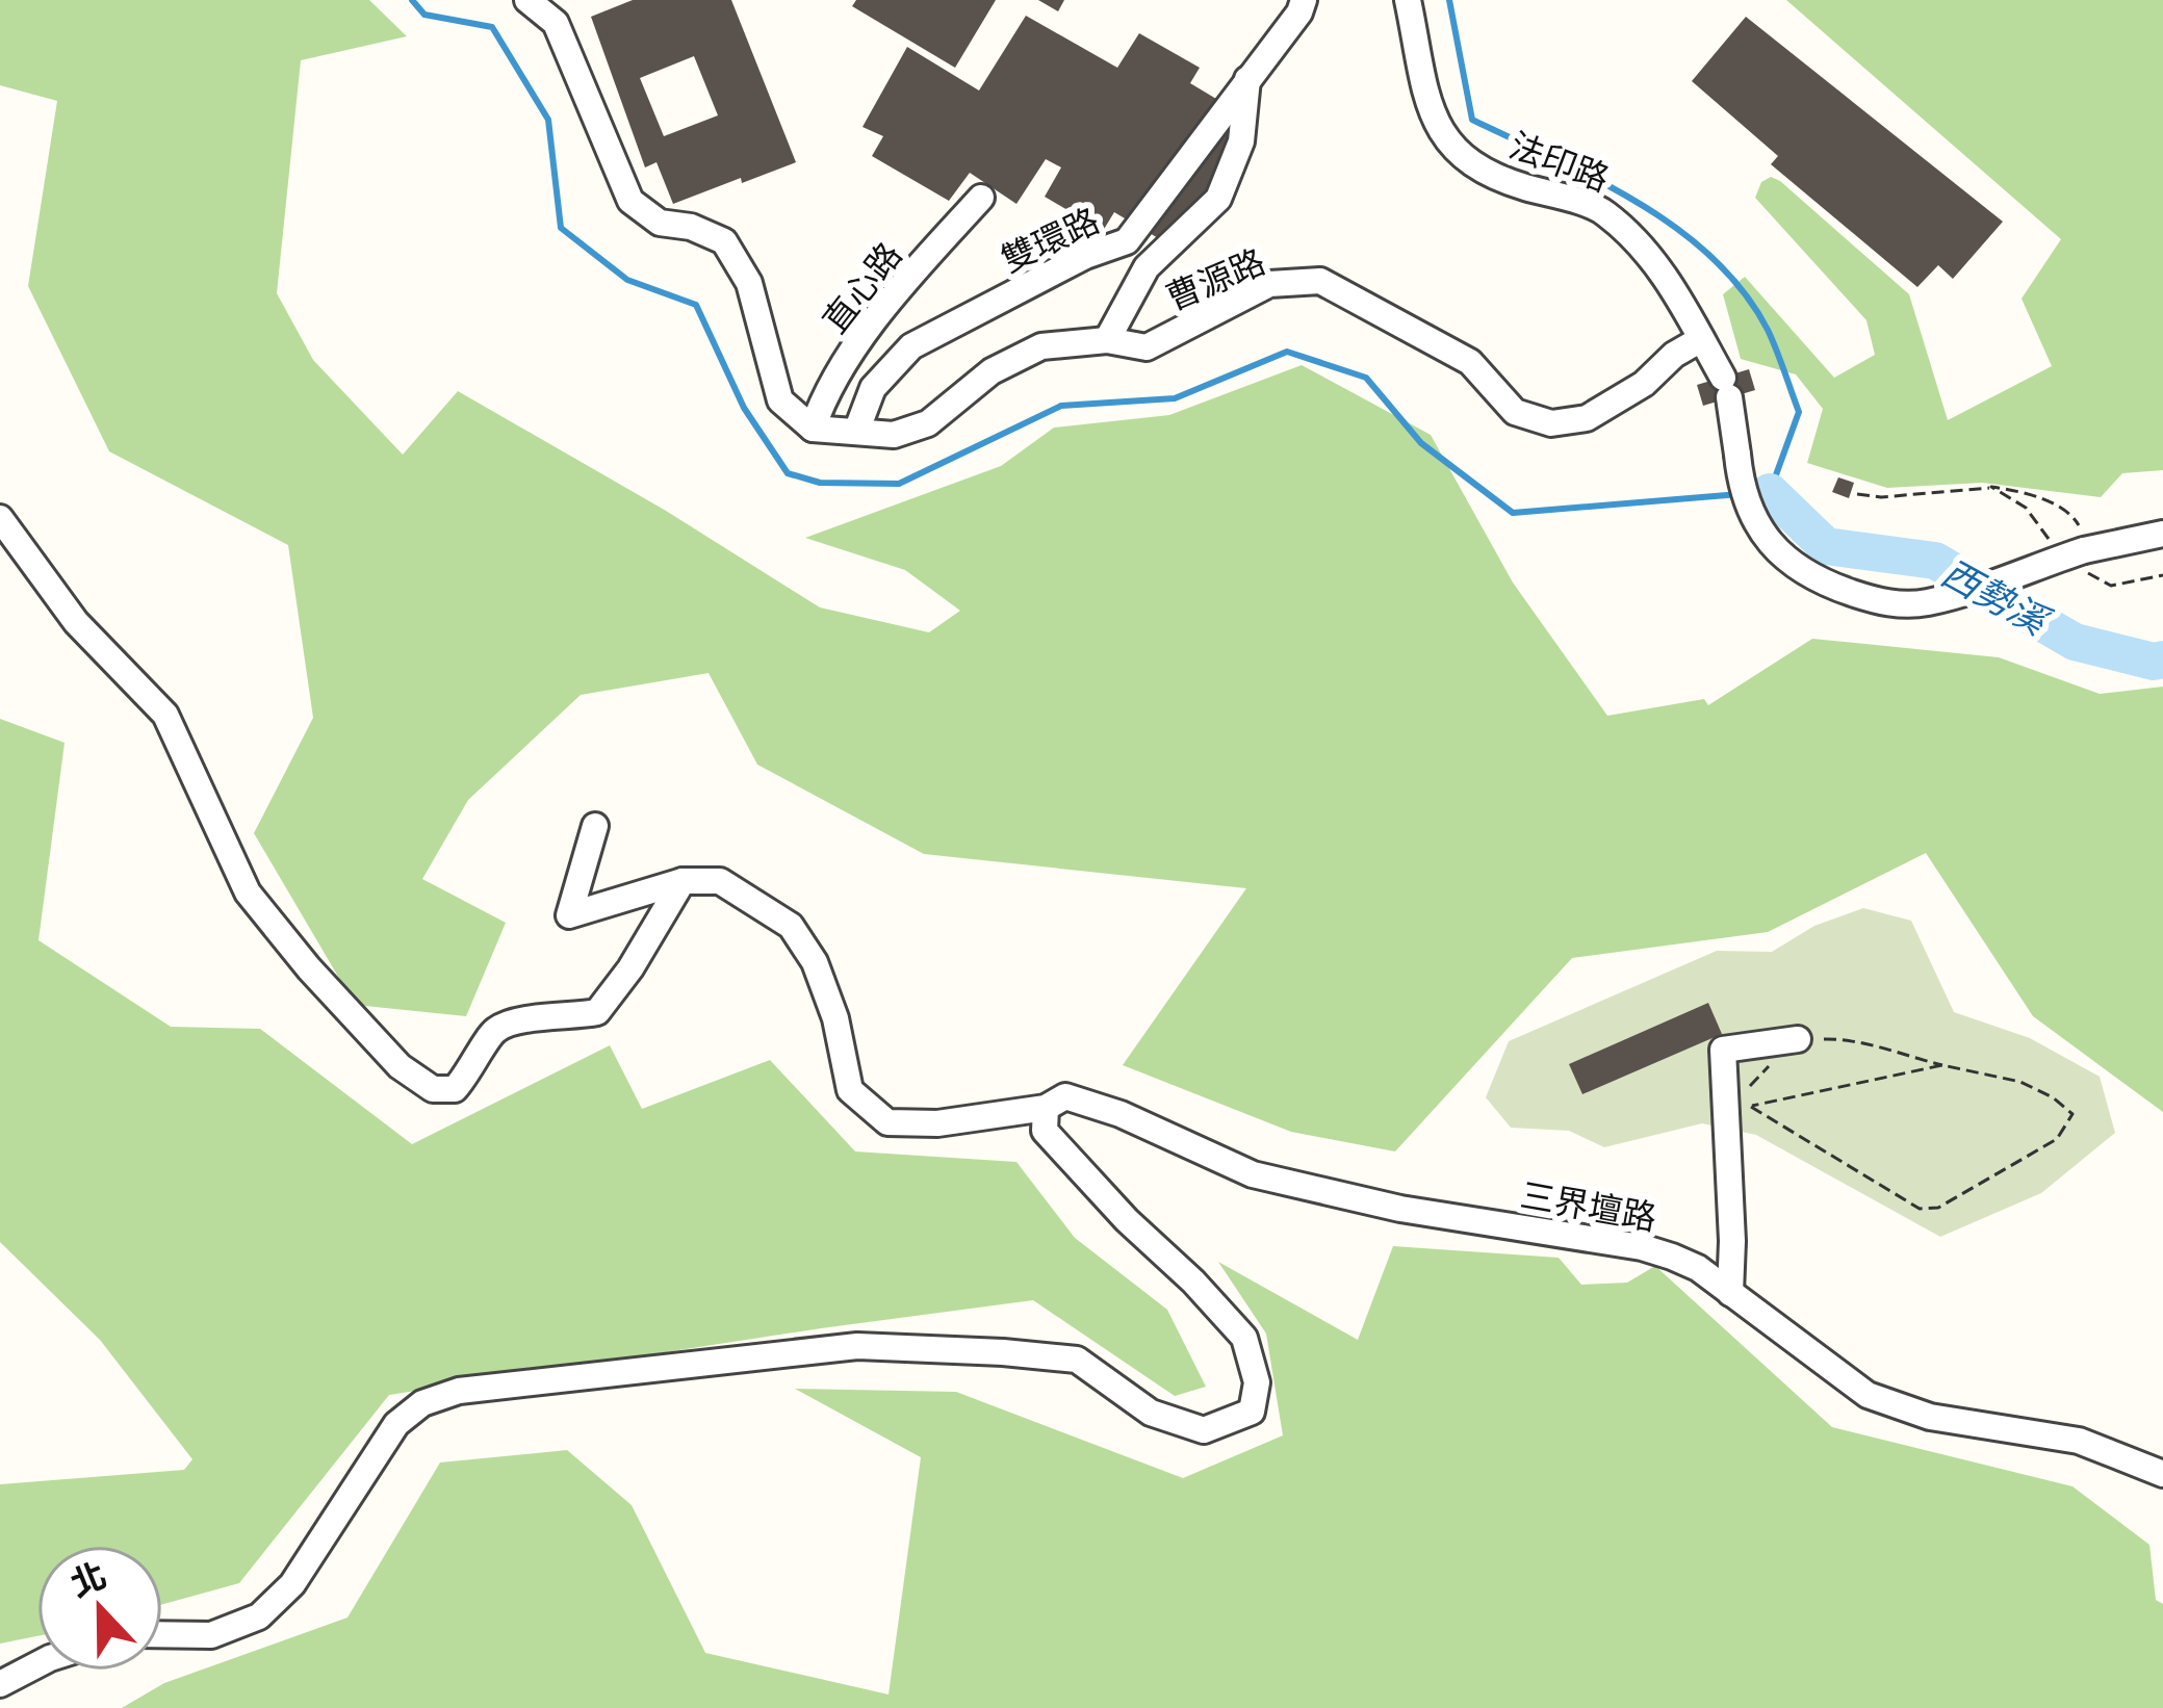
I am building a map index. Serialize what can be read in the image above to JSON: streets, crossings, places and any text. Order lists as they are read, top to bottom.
{
  "streets": {
    "street": [
      "法印路",
      "雙環路",
      "曹源路",
      "直心路",
      "三界壇路"
    ]
  },
  "crossings": [
    ["法印路", "曹源路"],
    ["雙環路", "曹源路"],
    ["曹源路", "直心路"]
  ],
  "water": ["西勢溪"],
  "north": "top"
}
